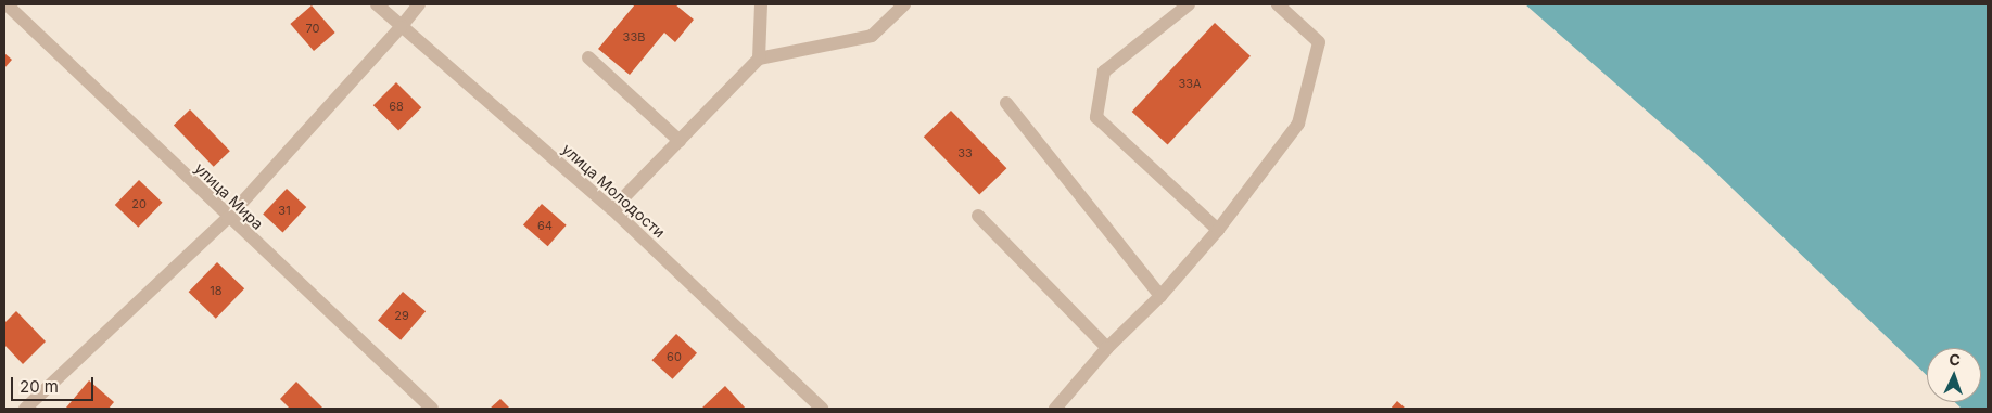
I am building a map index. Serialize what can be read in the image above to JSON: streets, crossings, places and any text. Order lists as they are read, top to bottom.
{
  "streets": {
    "street": ["улица Молодости", "улица Мира"]
  },
  "house_numbers": [
    "70",
    "33В",
    "33А",
    "68",
    "33",
    "20",
    "31",
    "64",
    "18",
    "29",
    "60"
  ],
  "scale_bar": "20 m",
  "north": "top"
}
